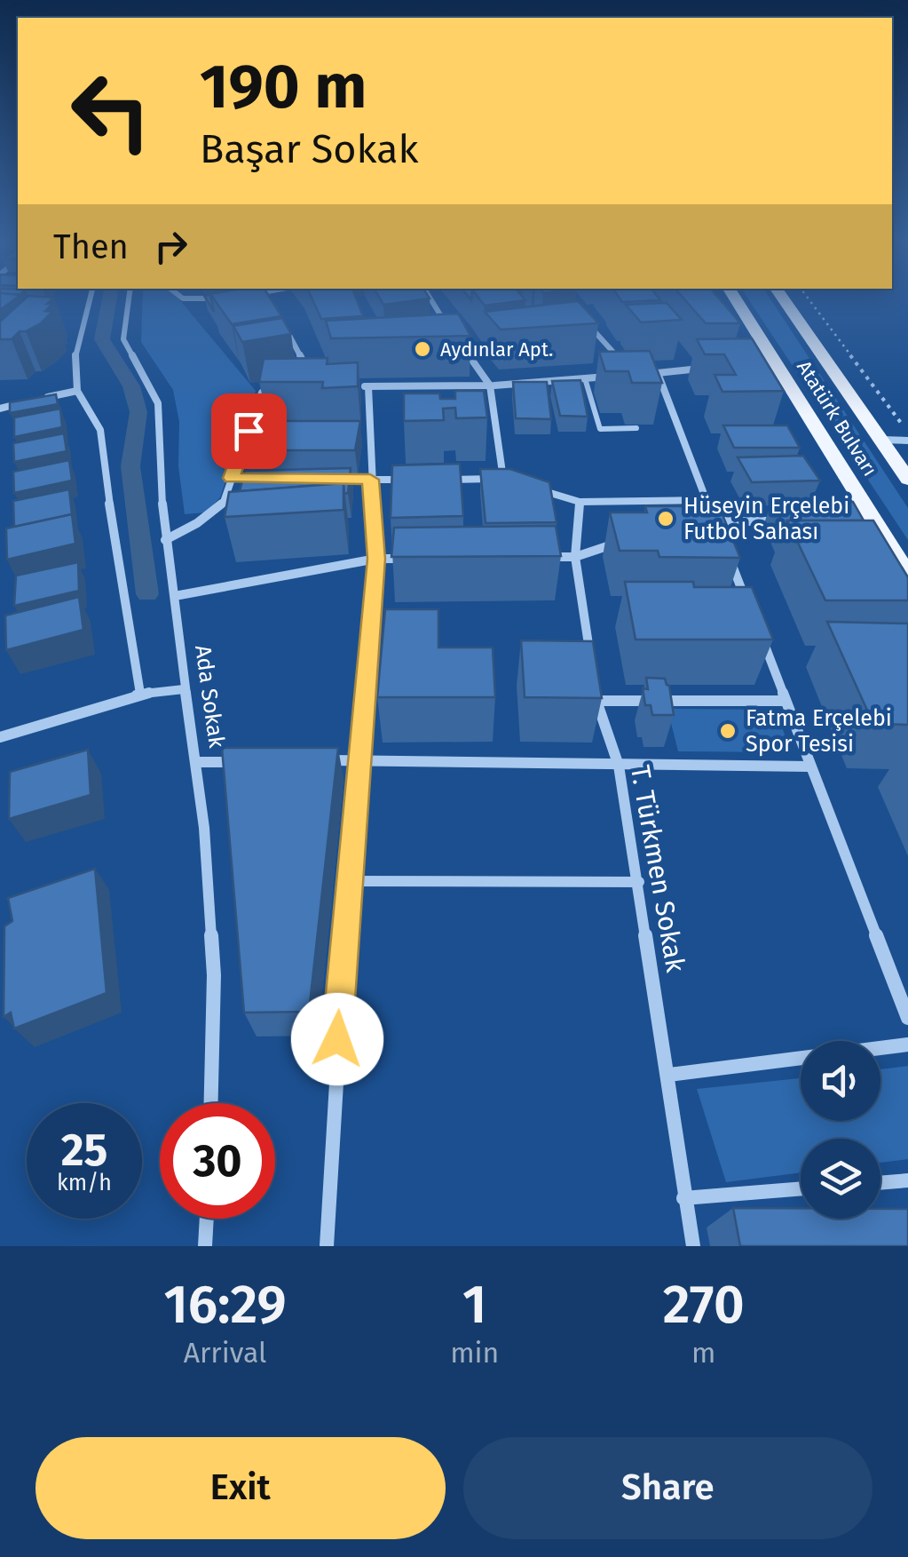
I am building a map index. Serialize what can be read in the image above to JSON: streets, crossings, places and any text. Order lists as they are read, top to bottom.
{
  "streets": {
    "main road": ["Atatürk Bulvarı"],
    "street": ["Ada Sokak", "T. Türkmen Sokak"]
  },
  "places": ["Aydınlar Apt.", "Hüseyin Erçelebi Futbol Sahası", "Fatma Erçelebi Spor Tesisi"],
  "page": {
    "turn": ["190 m", "Başar Sokak"],
    "then": "Then",
    "speed": "25 km/h",
    "limit": "30",
    "eta": [
      "16:29",
      "Arrival",
      "1",
      "min",
      "270",
      "m"
    ],
    "buttons": ["Exit", "Share"]
  }
}
